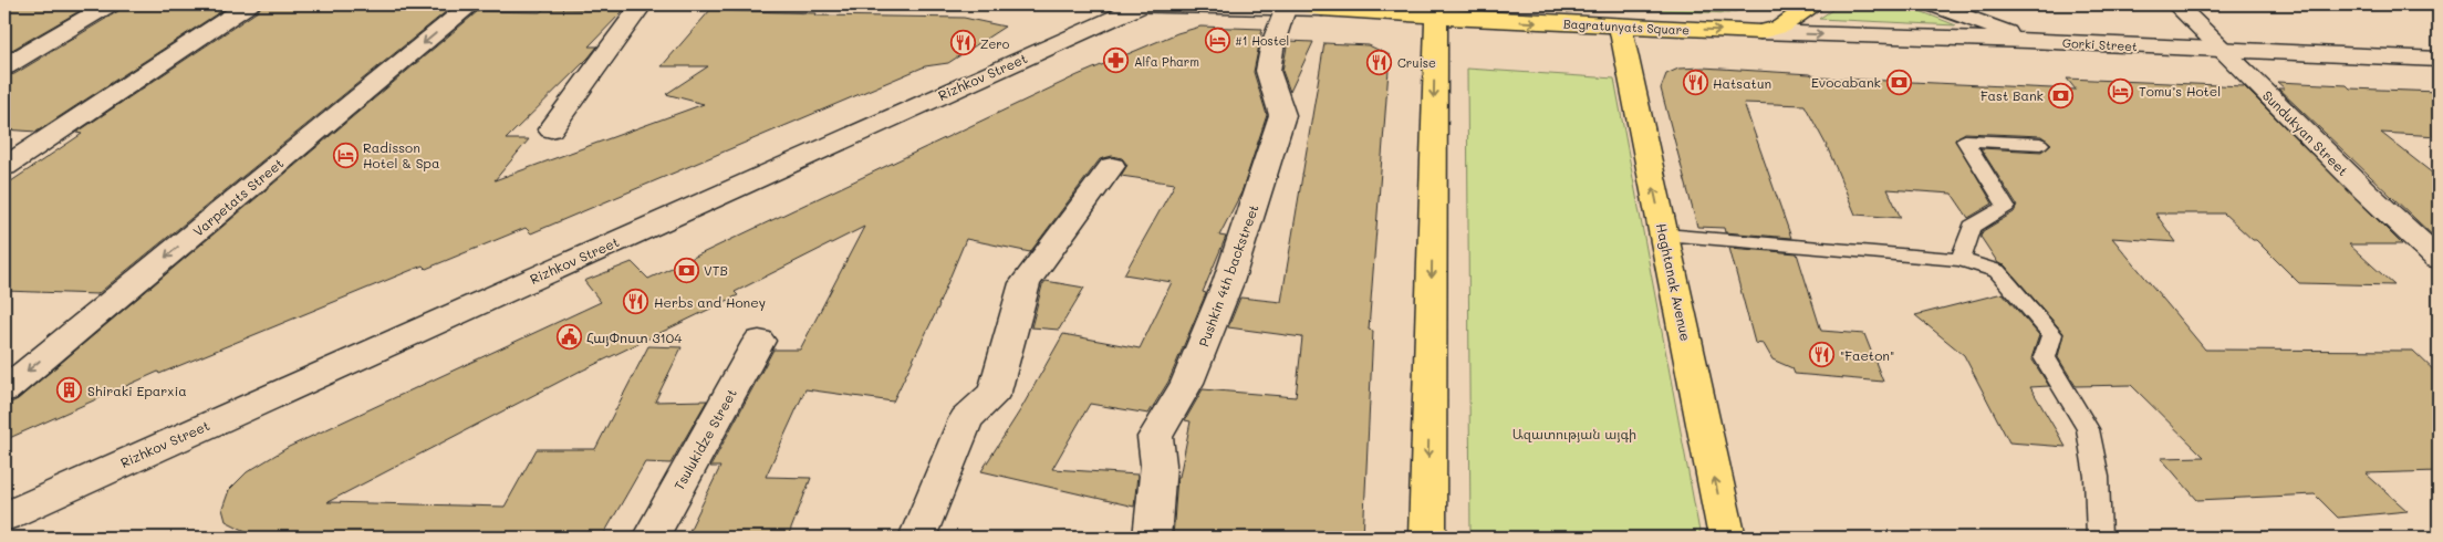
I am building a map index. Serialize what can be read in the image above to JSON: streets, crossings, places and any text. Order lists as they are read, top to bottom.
{
  "streets": {
    "highway": ["Bagratunyats Square", "Haghtanak Avenue"],
    "street": [
      "Gorki Street",
      "Rizhkov Street",
      "Sundukyan Street",
      "Varpetats Street",
      "Pushkin 4th backstreet",
      "Tsulukidze Street"
    ]
  },
  "crossings": [
    ["Bagratunyats Square", "Gorki Street"],
    ["Bagratunyats Square", "Pushkin 4th backstreet"],
    ["Bagratunyats Square", "Haghtanak Avenue"],
    ["Gorki Street", "Sundukyan Street"]
  ],
  "one_way": ["Bagratunyats Square"],
  "parks": ["Ազատության այգի"],
  "places": {
    "hotel": ["#1 Hostel", "Tomu’s Hotel", "Radisson Hotel & Spa"],
    "restaurant": [
      "Zero",
      "Cruise",
      "Hatsatun",
      "Herbs and Honey",
      "\"Faeton\""
    ],
    "pharmacy": ["Alfa Pharm"],
    "bank": ["Evocabank", "Fast Bank", "VTB"],
    "public building": ["ՀայՓոստ 3104"],
    "building": ["Shiraki Eparxia"]
  }
}
